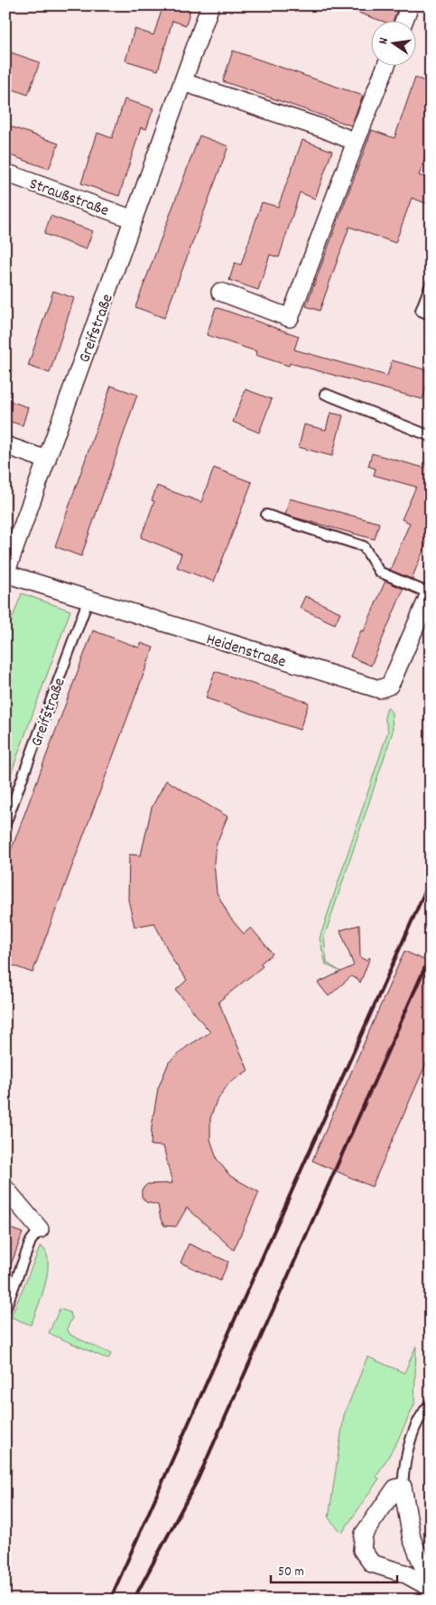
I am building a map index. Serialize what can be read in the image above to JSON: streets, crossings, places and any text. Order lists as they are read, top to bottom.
{
  "streets": {
    "street": ["Straußstraße", "Greifstraße", "Heidenstraße"]
  },
  "crossings": [
    ["Straußstraße", "Greifstraße"],
    ["Greifstraße", "Heidenstraße"]
  ],
  "scale_bar": "50 m",
  "north": "left"
}
